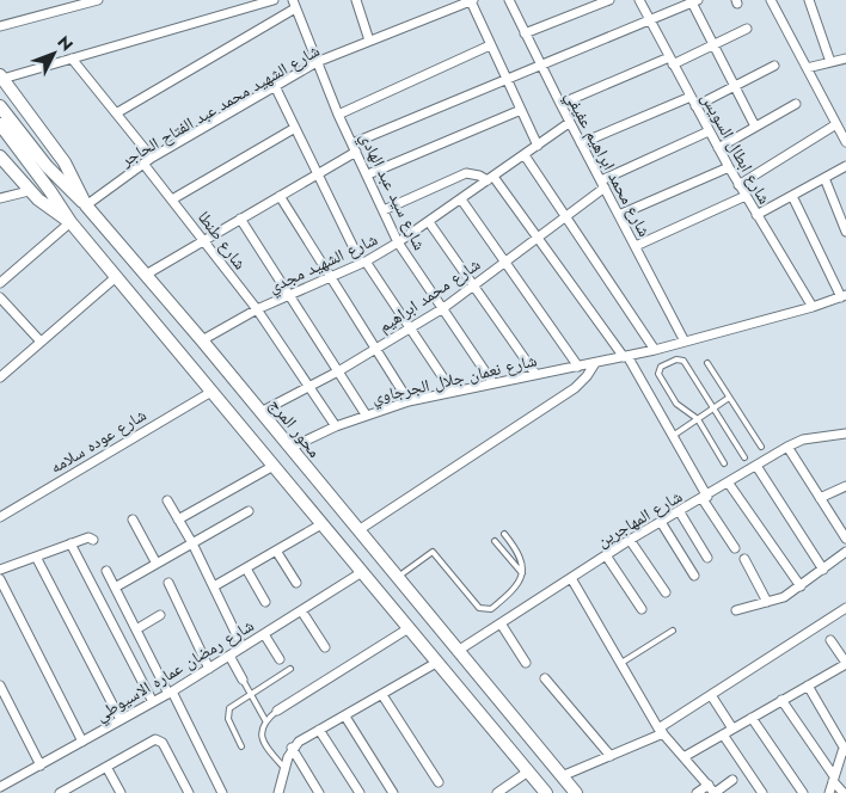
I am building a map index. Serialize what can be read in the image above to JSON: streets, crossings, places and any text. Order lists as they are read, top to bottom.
{
  "streets": {
    "main road": ["محور المرج"],
    "street": [
      "شارع الشهيد محمد عبد الفتاح الحاجر",
      "شارع ابطال السويس",
      "شارع محمد ابراهيم عفيفي",
      "شارع سيد عبد الهادي",
      "شارع طنطا",
      "شارع الشهيد مجدي",
      "شارع محمد ابراهيم",
      "شارع نعمان جلال الجرجاوي",
      "شارع عوده سلامه",
      "شارع المهاجرين",
      "شارع رمضان عماره الاسيوطي"
    ]
  },
  "crossings": [
    ["شارع الشهيد محمد عبد الفتاح الحاجر", "شارع سيد عبد الهادي"],
    ["شارع الشهيد محمد عبد الفتاح الحاجر", "شارع طنطا"],
    ["شارع الشهيد محمد عبد الفتاح الحاجر", "محور المرج"],
    ["شارع ابطال السويس", "شارع محمد ابراهيم"],
    ["شارع ابطال السويس", "شارع نعمان جلال الجرجاوي"],
    ["شارع محمد ابراهيم عفيفي", "شارع الشهيد مجدي"],
    ["شارع محمد ابراهيم عفيفي", "شارع محمد ابراهيم"],
    ["شارع محمد ابراهيم عفيفي", "شارع نعمان جلال الجرجاوي"],
    ["شارع سيد عبد الهادي", "شارع الشهيد مجدي"],
    ["شارع سيد عبد الهادي", "شارع محمد ابراهيم"],
    ["شارع سيد عبد الهادي", "شارع نعمان جلال الجرجاوي"],
    ["شارع طنطا", "شارع الشهيد مجدي"],
    ["شارع طنطا", "شارع محمد ابراهيم"],
    ["شارع طنطا", "شارع نعمان جلال الجرجاوي"],
    ["شارع الشهيد مجدي", "محور المرج"],
    ["شارع محمد ابراهيم", "محور المرج"],
    ["شارع نعمان جلال الجرجاوي", "محور المرج"],
    ["محور المرج", "شارع المهاجرين"]
  ],
  "north": "top right"
}
